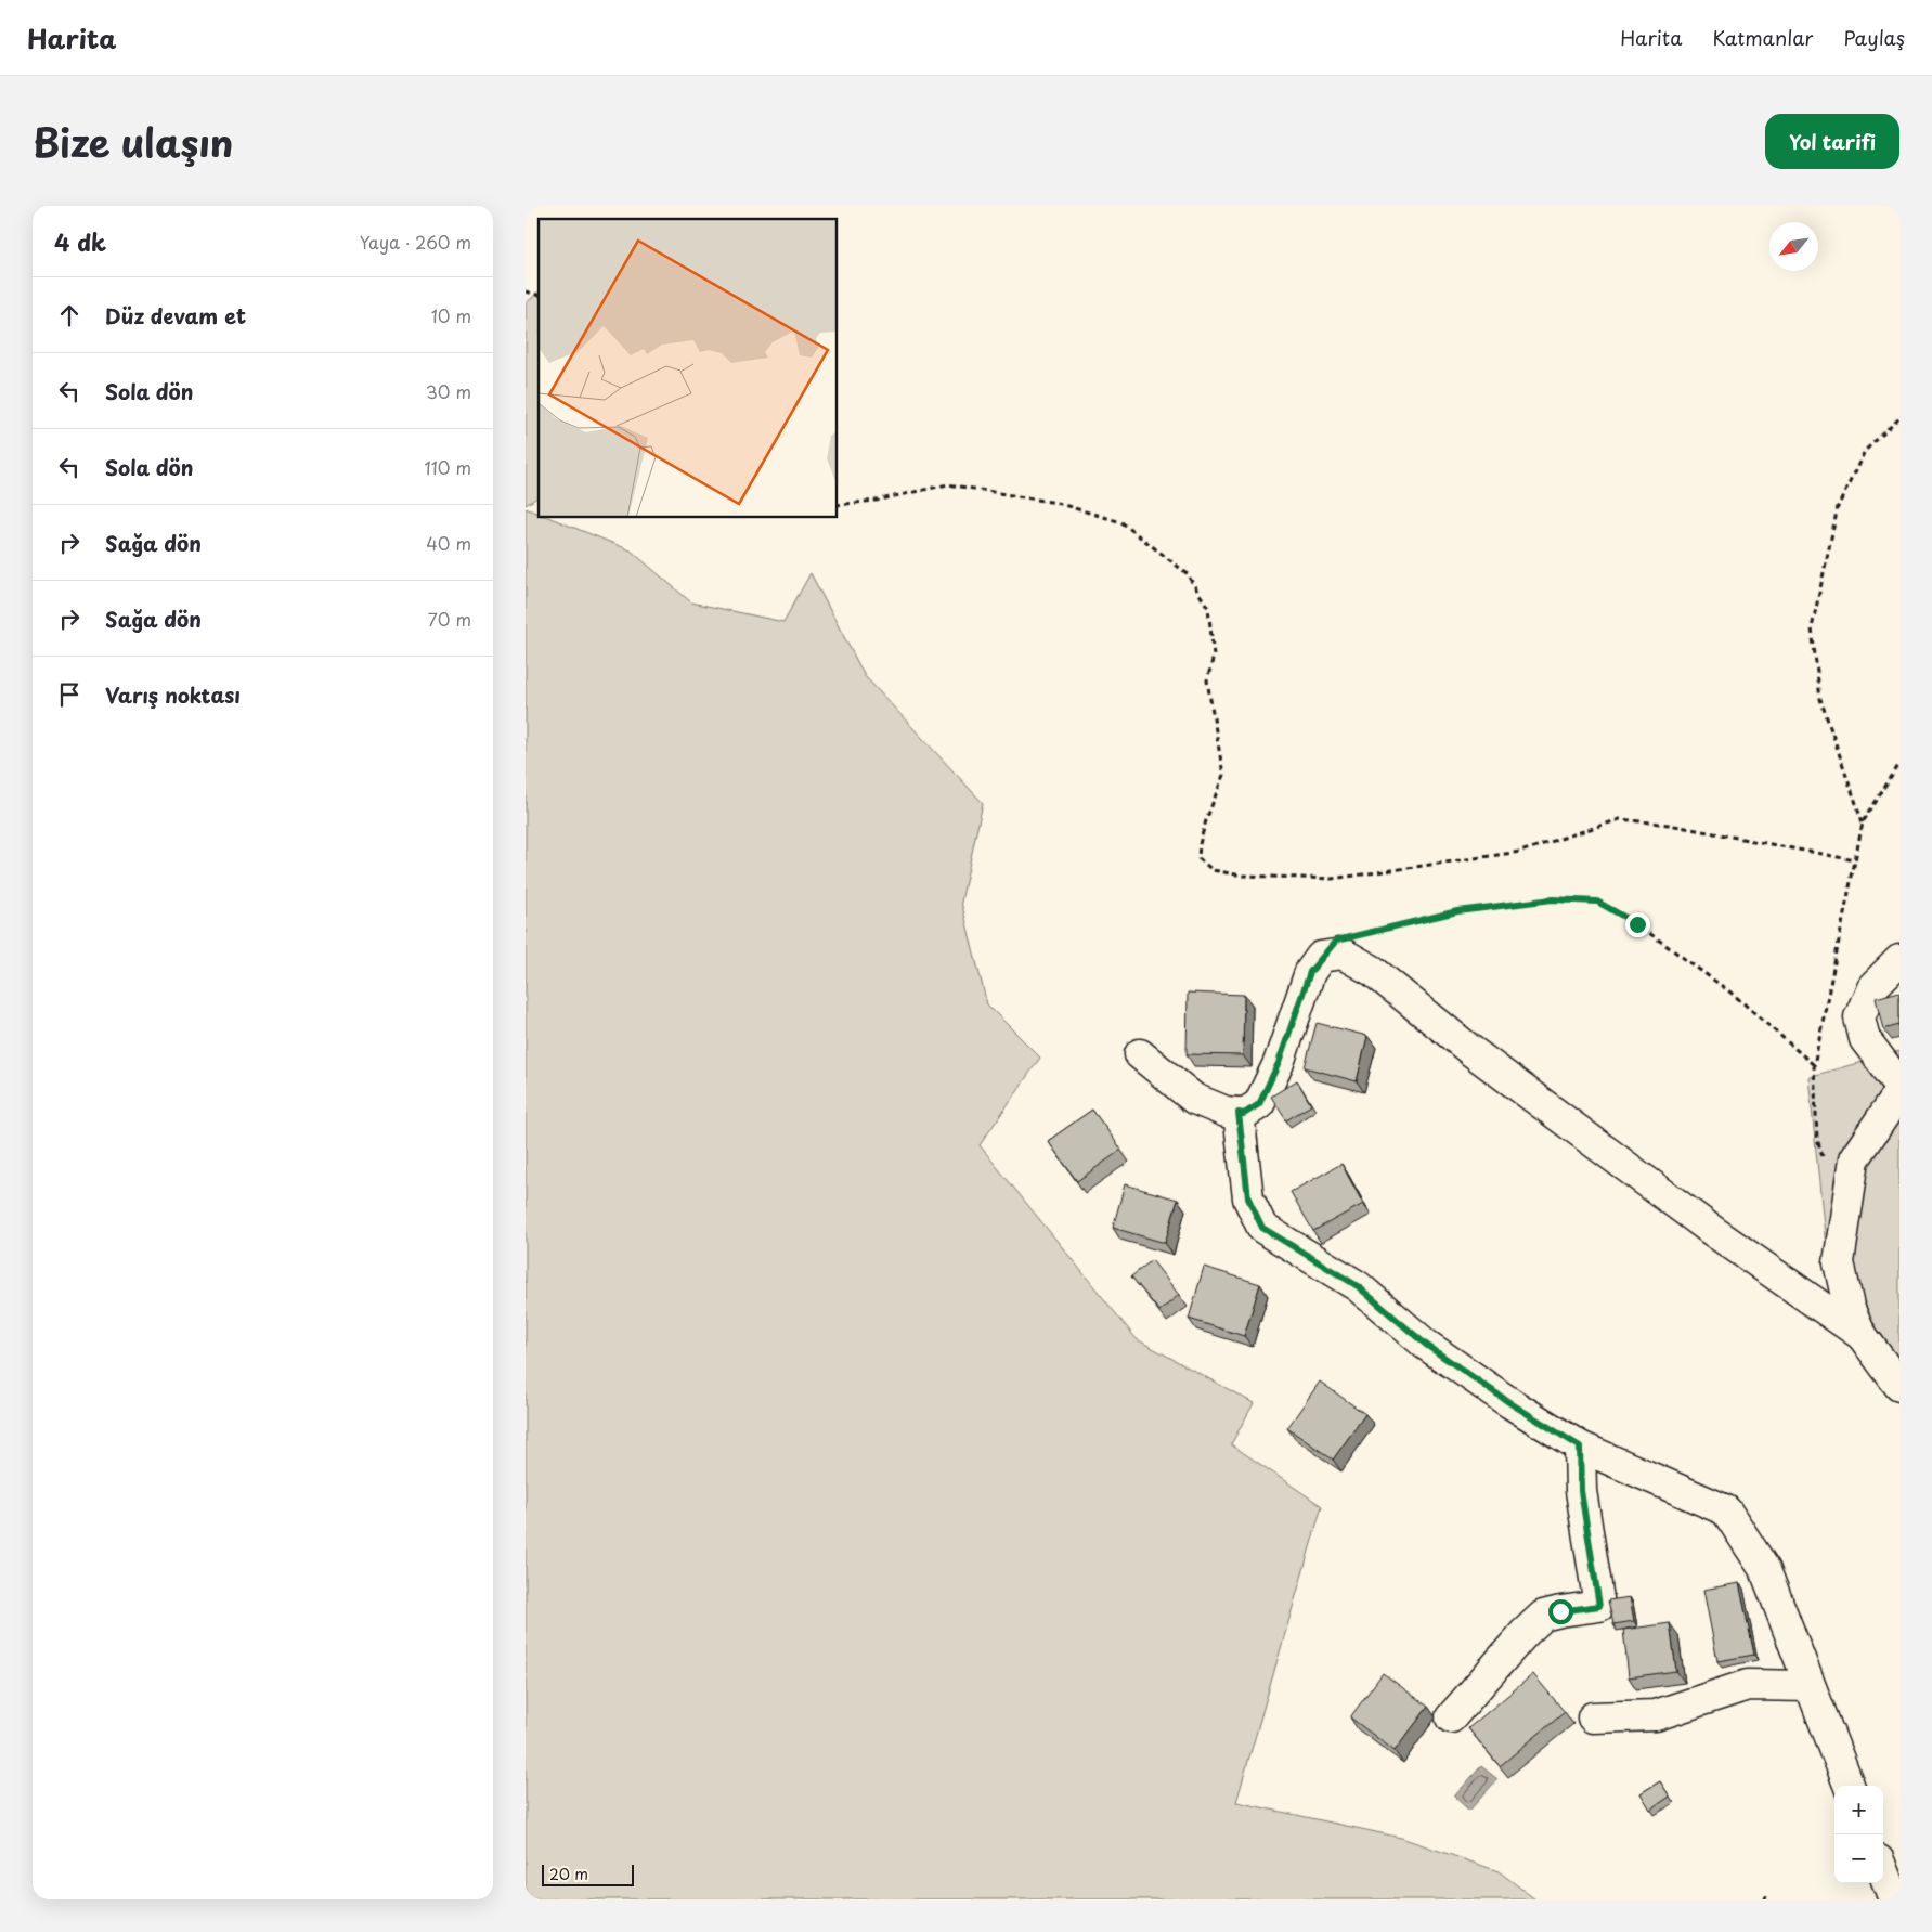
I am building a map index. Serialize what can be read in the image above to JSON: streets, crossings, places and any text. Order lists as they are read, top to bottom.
{
  "scale_bar": "20 m",
  "north": "bottom left",
  "page": {
    "header": "Harita",
    "nav": ["Harita", "Katmanlar", "Paylaş"],
    "title": "Bize ulaşın",
    "buttons": "Yol tarifi",
    "heading": ["4 dk", "Yaya · 260 m"],
    "list": [
      ["Düz devam et", "10 m"],
      ["Sola dön", "30 m"],
      ["Sola dön", "110 m"],
      ["Sağa dön", "40 m"],
      ["Sağa dön", "70 m"],
      "Varış noktası"
    ],
    "map_buttons": ["+", "−"],
    "scale": "20 m"
  }
}
